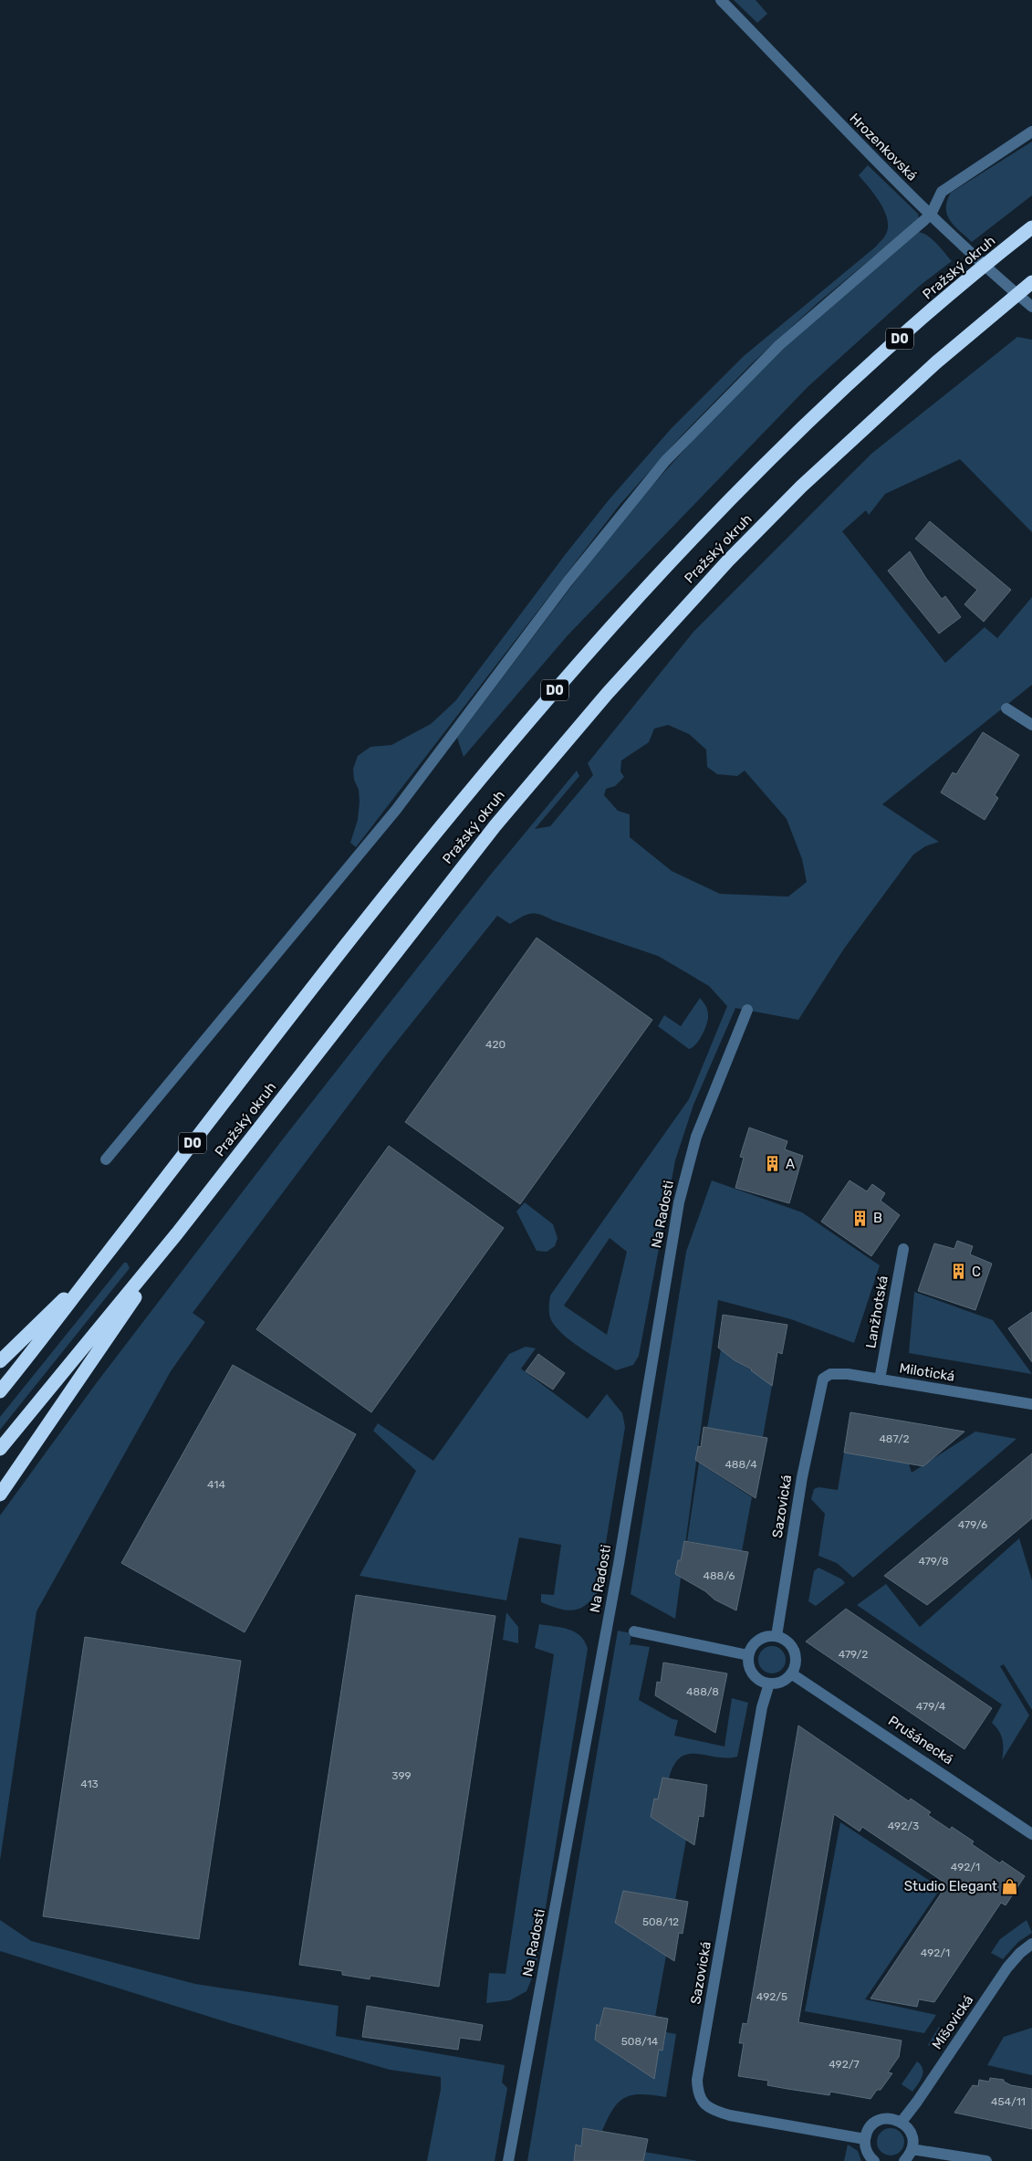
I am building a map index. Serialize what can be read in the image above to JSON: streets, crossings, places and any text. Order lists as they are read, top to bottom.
{
  "streets": {
    "highway": ["Pražský okruh", "D0"],
    "street": [
      "Hrozenkovská",
      "Na Radosti",
      "Lanžhotská",
      "Milotická",
      "Sazovická",
      "Prušánecká",
      "Míšovická"
    ]
  },
  "crossings": [
    ["Lanžhotská", "Milotická"],
    ["Milotická", "Sazovická"],
    ["Sazovická", "Prušánecká"]
  ],
  "places": {
    "building": ["A", "B", "C"],
    "shop": ["Studio Elegant"]
  },
  "house_numbers": [
    "420",
    "487/2",
    "488/4",
    "414",
    "479/6",
    "479/8",
    "488/6",
    "479/2",
    "488/8",
    "479/4",
    "399",
    "413",
    "492/3",
    "492/1",
    "508/12",
    "492/1",
    "492/5",
    "508/14",
    "492/7",
    "454/11"
  ]
}
